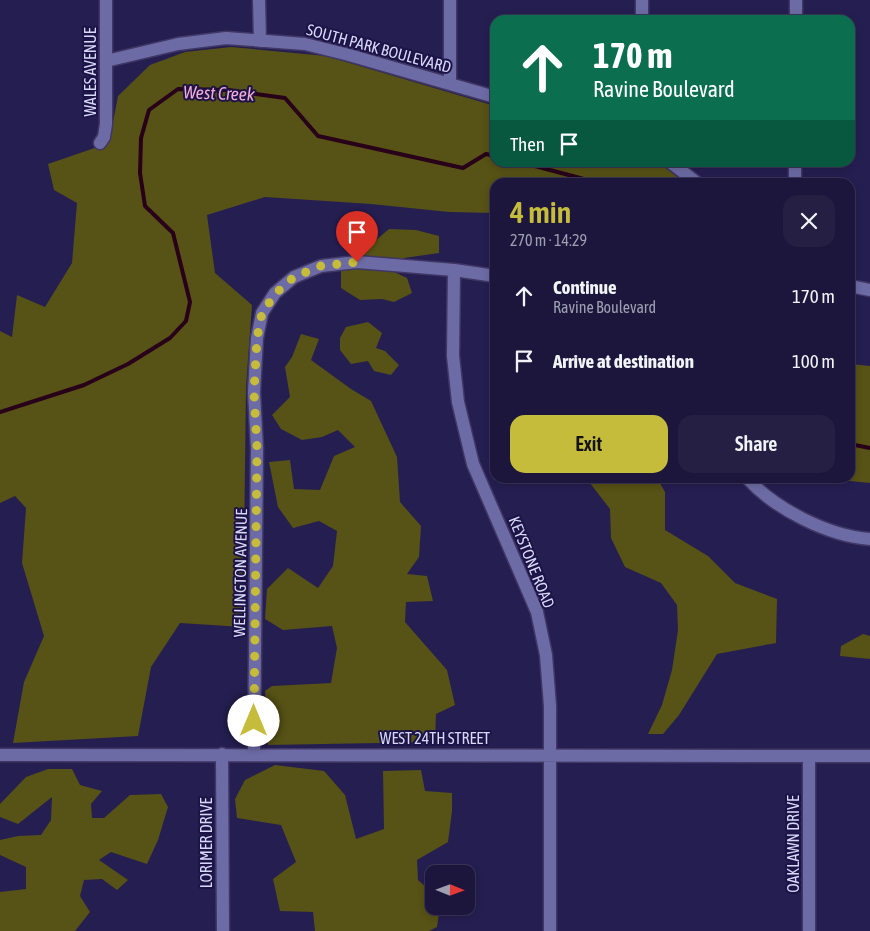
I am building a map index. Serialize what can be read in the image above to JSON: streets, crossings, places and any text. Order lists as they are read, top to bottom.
{
  "streets": {
    "street": [
      "SOUTH PARK BOULEVARD",
      "WALES AVENUE",
      "KEYSTONE ROAD",
      "WELLINGTON AVENUE",
      "WEST 24TH STREET",
      "LORIMER DRIVE",
      "OAKLAWN DRIVE"
    ]
  },
  "crossings": [
    ["SOUTH PARK BOULEVARD", "WALES AVENUE"],
    ["KEYSTONE ROAD", "WELLINGTON AVENUE"],
    ["KEYSTONE ROAD", "WEST 24TH STREET"],
    ["WELLINGTON AVENUE", "WEST 24TH STREET"],
    ["WEST 24TH STREET", "LORIMER DRIVE"],
    ["WEST 24TH STREET", "OAKLAWN DRIVE"]
  ],
  "water": ["West Creek"],
  "north": "right",
  "page": {
    "turn": ["170 m", "Ravine Boulevard"],
    "then": "Then",
    "heading": ["4 min", "270 m · 14:29"],
    "list": [
      {
        "name": "Continue",
        "note": "Ravine Boulevard",
        "value": "170 m"
      },
      {
        "name": "Arrive at destination",
        "value": "100 m"
      }
    ],
    "buttons": ["Exit", "Share"]
  }
}
